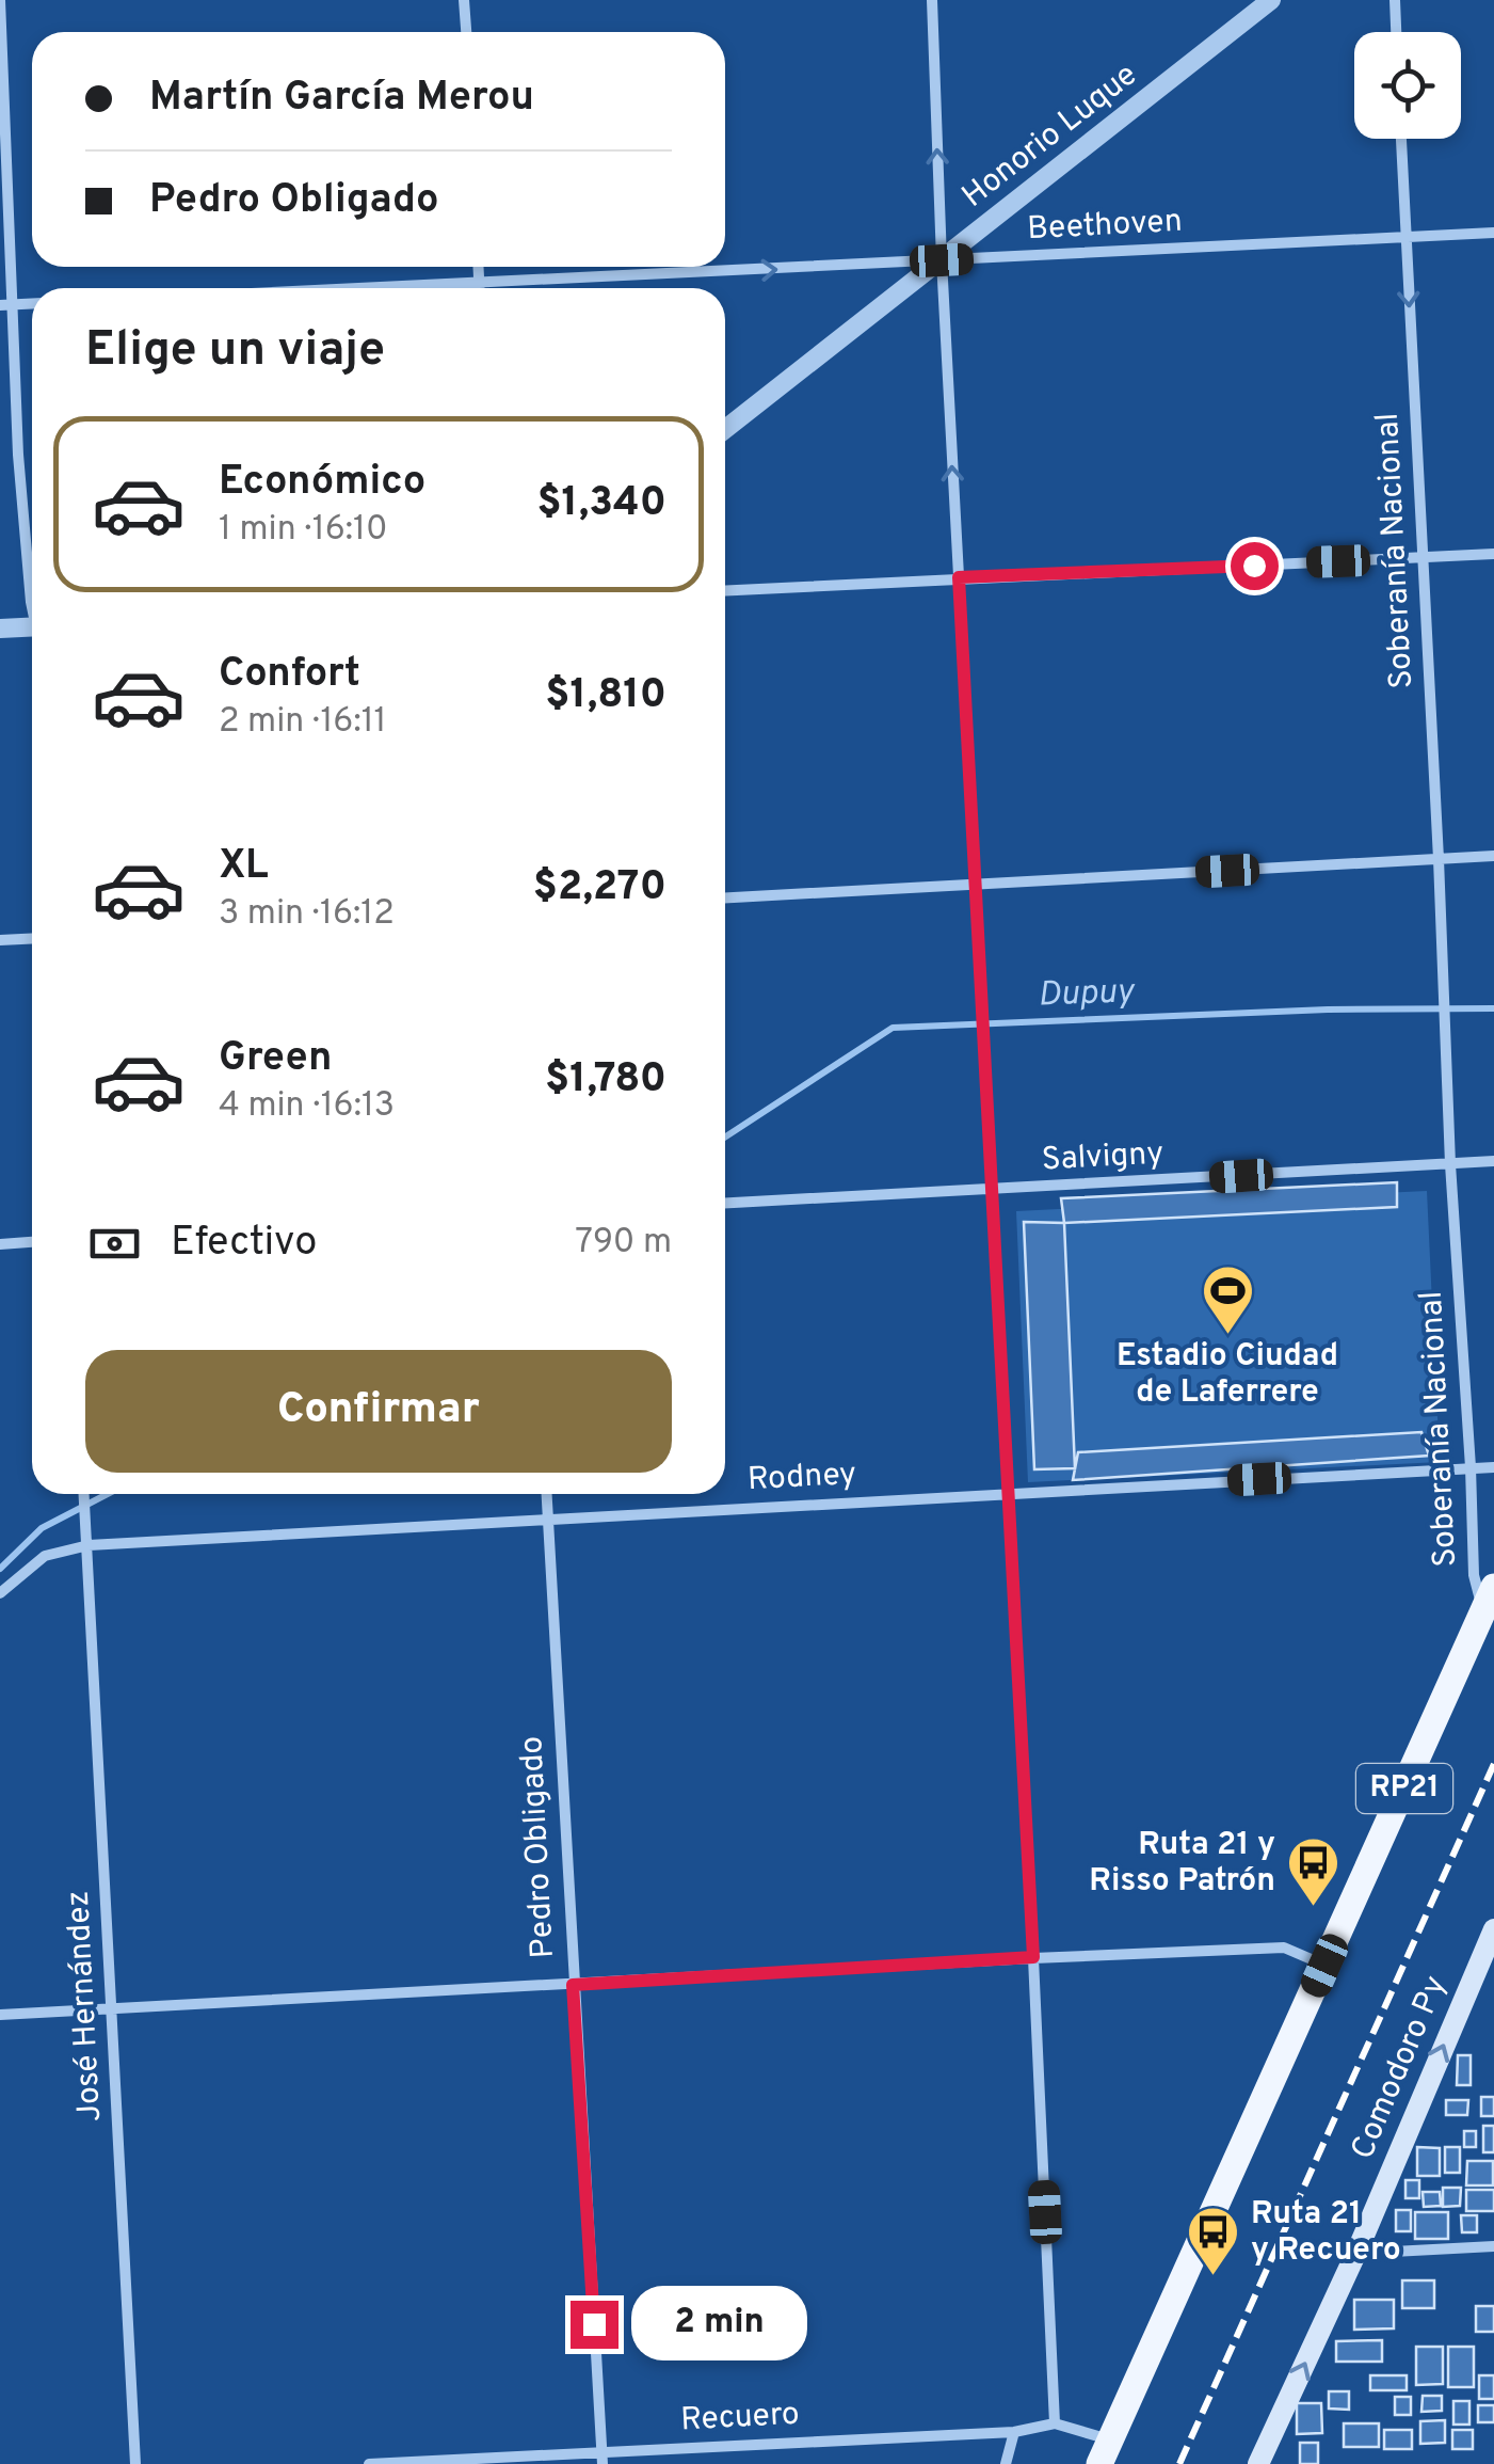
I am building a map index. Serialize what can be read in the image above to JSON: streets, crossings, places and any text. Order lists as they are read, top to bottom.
{
  "streets": {
    "main road": ["RP21", "Comodoro Py"],
    "street": [
      "Honorio Luque",
      "Beethoven",
      "Soberanía Nacional",
      "Salvigny",
      "Rodney",
      "Pedro Obligado",
      "José Hernández",
      "Recuero"
    ]
  },
  "crossings": [
    ["Honorio Luque", "Beethoven"],
    ["Beethoven", "Soberanía Nacional"],
    ["Soberanía Nacional", "Salvigny"],
    ["Soberanía Nacional", "Rodney"],
    ["Soberanía Nacional", "RP21"],
    ["Rodney", "Pedro Obligado"],
    ["Rodney", "José Hernández"],
    ["Pedro Obligado", "Recuero"]
  ],
  "one_way": ["Beethoven"],
  "water": ["Dupuy"],
  "places": {
    "sports": ["Estadio Ciudad de Laferrere"],
    "bus stop": ["Ruta 21 y Risso Patrón", "Ruta 21 y Recuero"]
  },
  "page": {
    "banner": ["Martín García Merou", "Pedro Obligado"],
    "heading": "Elige un viaje",
    "list": [
      {
        "name": "Económico",
        "note": "1 min · 16:10",
        "value": "$1,340"
      },
      {
        "name": "Confort",
        "note": "2 min · 16:11",
        "value": "$1,810"
      },
      {
        "name": "XL",
        "note": "3 min · 16:12",
        "value": "$2,270"
      },
      {
        "name": "Green",
        "note": "4 min · 16:13",
        "value": "$1,780"
      }
    ],
    "pay": ["Efectivo", "790 m"],
    "buttons": "Confirmar",
    "bubble": "2 min"
  }
}
